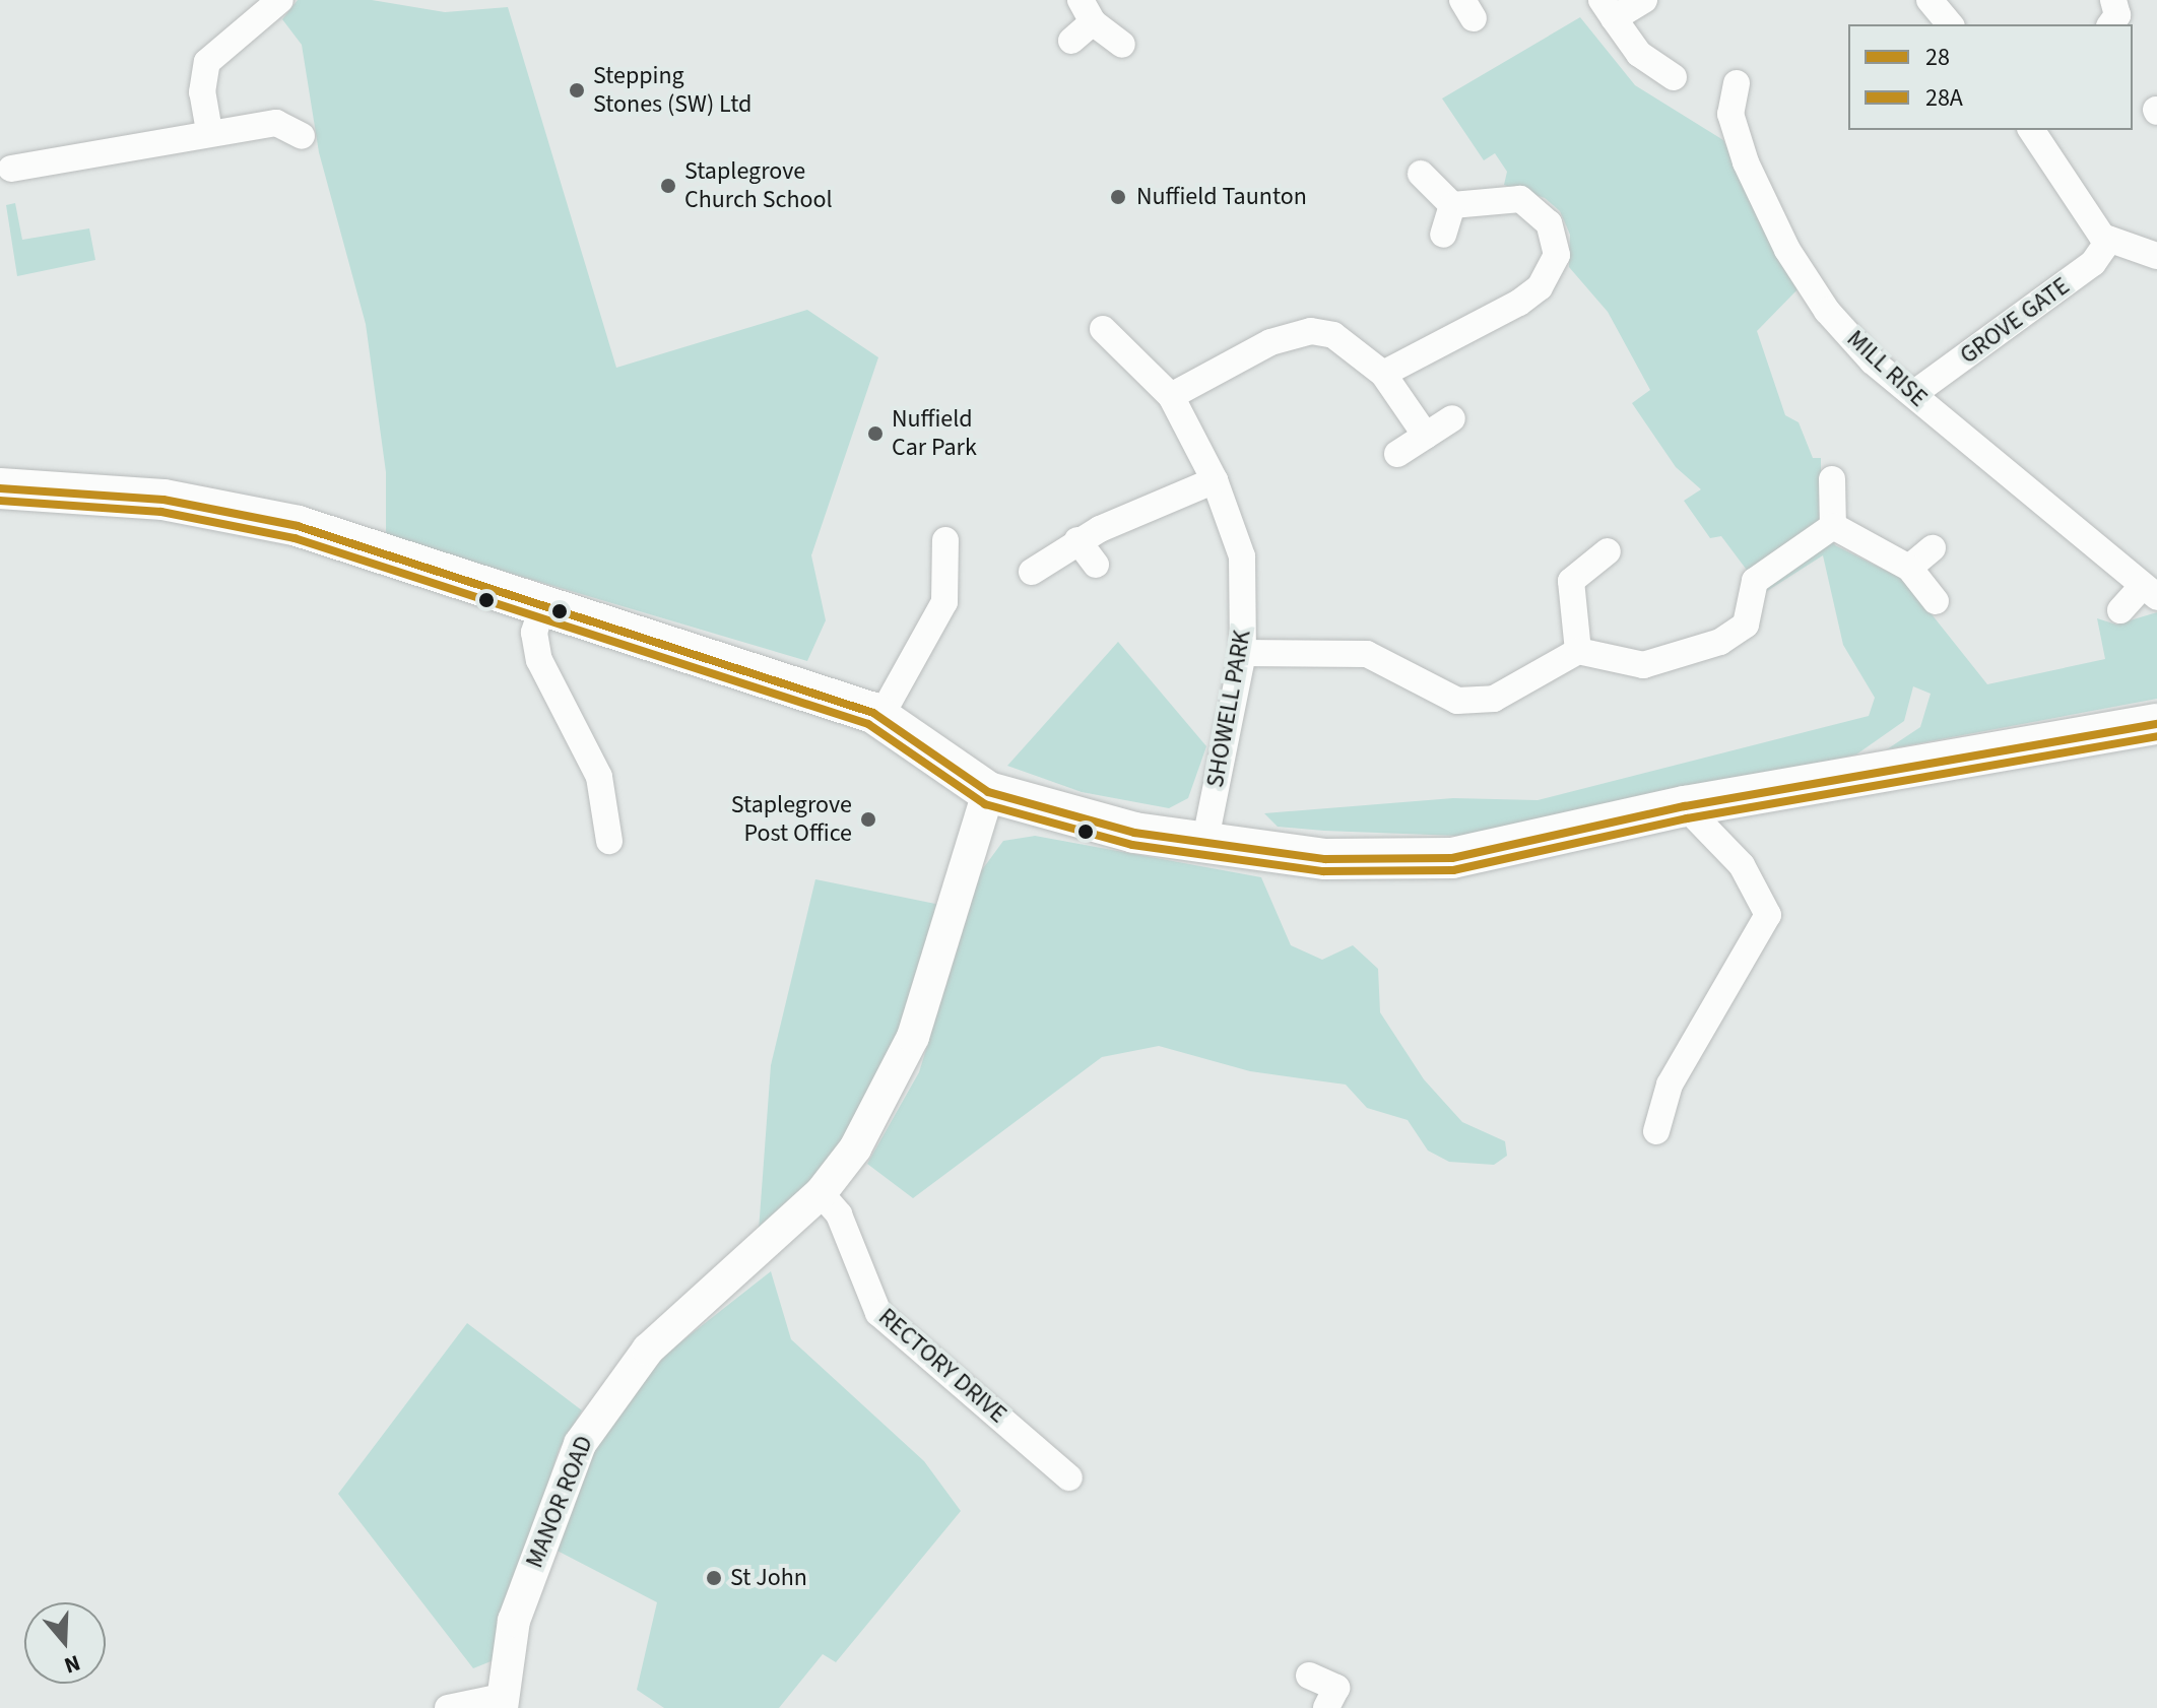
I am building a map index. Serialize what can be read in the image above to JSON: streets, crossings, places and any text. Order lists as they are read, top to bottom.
{
  "streets": {
    "street": [
      "GROVE GATE",
      "MILL RISE",
      "SHOWELL PARK",
      "RECTORY DRIVE",
      "MANOR ROAD"
    ]
  },
  "crossings": [
    ["GROVE GATE", "MILL RISE"],
    ["RECTORY DRIVE", "MANOR ROAD"]
  ],
  "places": [
    "Stepping Stones (SW) Ltd",
    "Staplegrove Church School",
    "Nuffield Taunton",
    "Nuffield Car Park",
    "Staplegrove Post Office",
    "St John"
  ],
  "lines": ["transit line 28", "transit line 28A"],
  "legend": ["28", "28A"],
  "north": "bottom"
}
